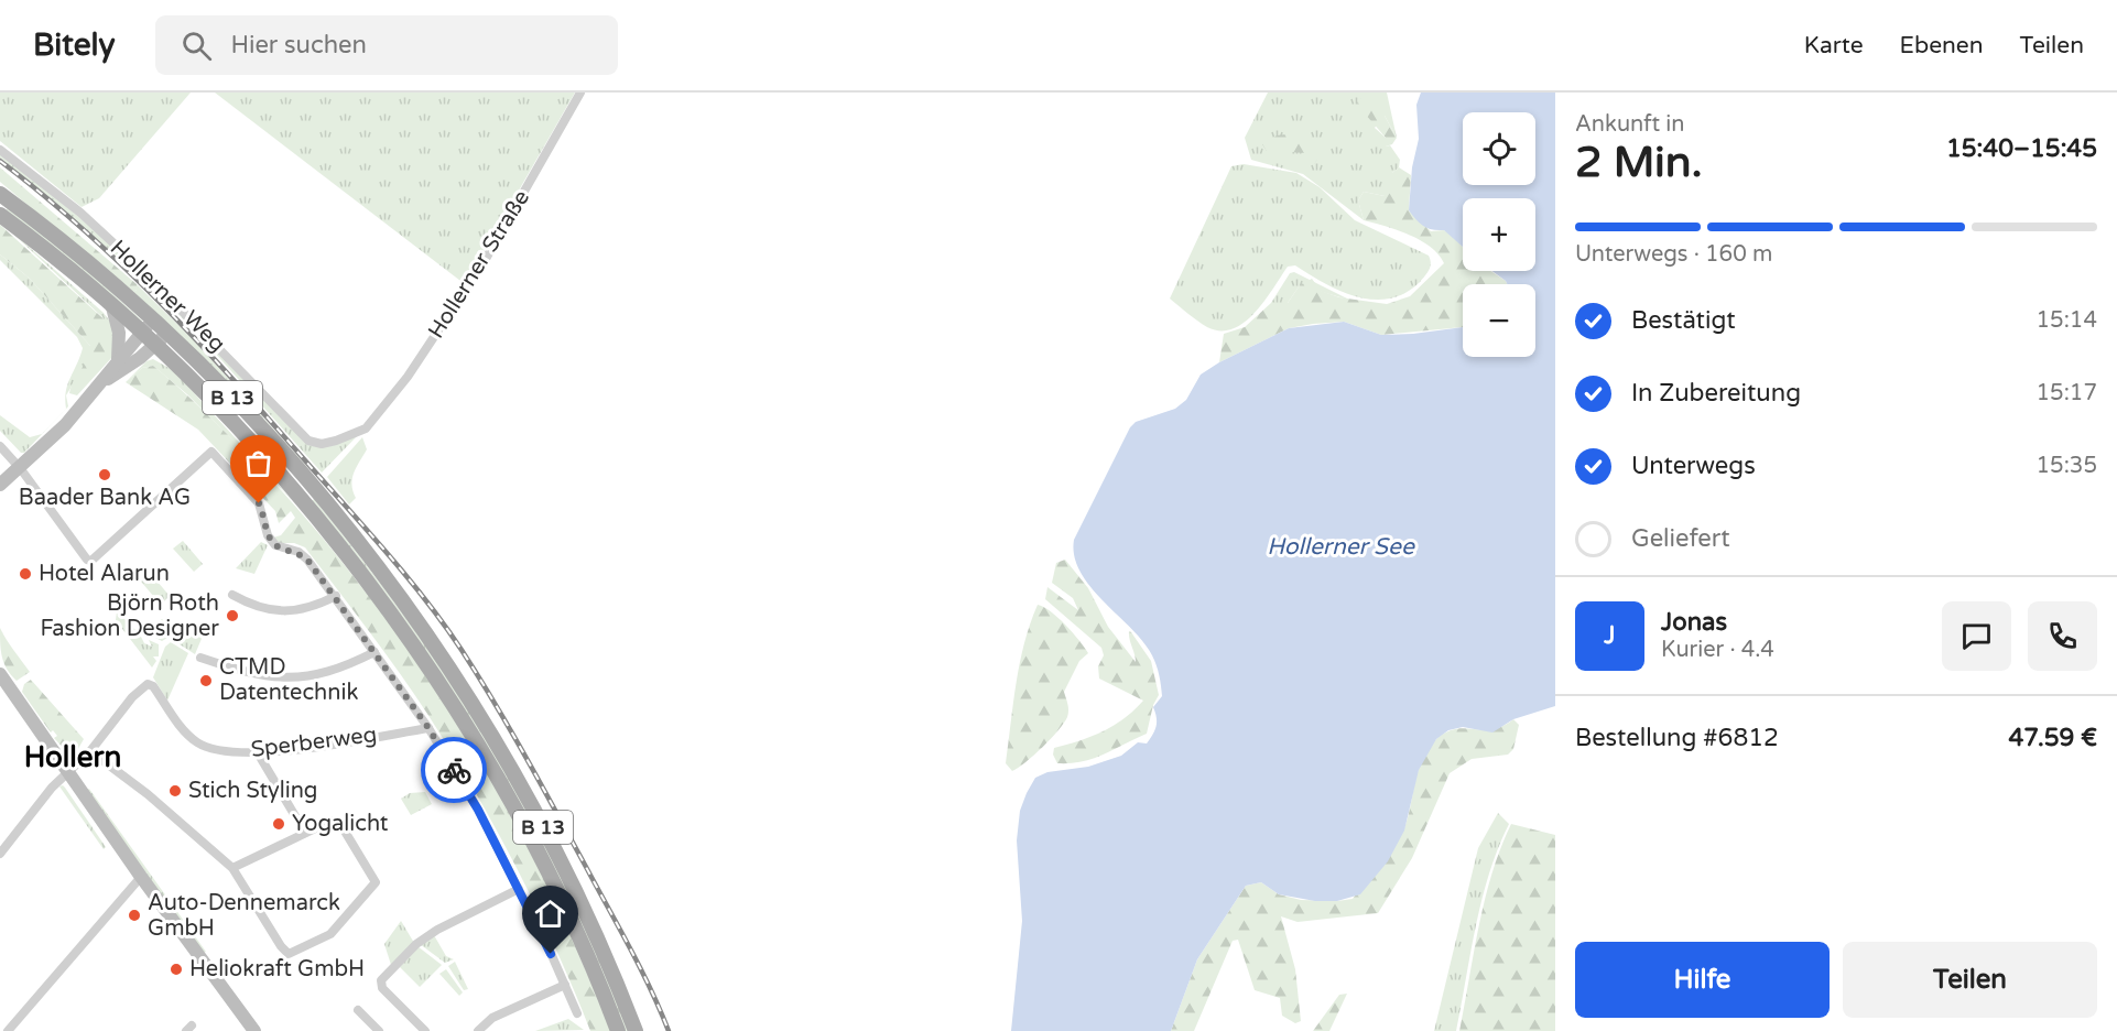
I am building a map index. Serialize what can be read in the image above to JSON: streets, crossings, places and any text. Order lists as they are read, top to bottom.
{
  "streets": {
    "main road": ["B 13"],
    "street": ["Hollerner Straße", "Hollerner Weg", "Sperberweg"]
  },
  "crossings": [
    ["Hollerner Straße", "Hollerner Weg"]
  ],
  "districts": ["Hollern"],
  "water": ["Hollerner See"],
  "places": [
    "Baader Bank AG",
    "Hotel Alarun",
    "Björn Roth Fashion Designer",
    "CTMD Datentechnik",
    "Stich Styling",
    "Yogalicht",
    "Auto-Dennemarck GmbH",
    "Heliokraft GmbH"
  ],
  "page": {
    "header": "Bitely",
    "search": "Hier suchen",
    "nav": ["Karte", "Ebenen", "Teilen"],
    "heading": ["2 Min.", "Ankunft in", "15:40–15:45"],
    "panel": [
      "Jonas",
      "Kurier · 4.4",
      "Bestellung #6812",
      "47.59 €"
    ],
    "map_buttons": ["+", "−"],
    "bar": "Unterwegs · 160 m",
    "list": [
      ["Bestätigt", "15:14"],
      ["In Zubereitung", "15:17"],
      ["Unterwegs", "15:35"],
      "Geliefert"
    ],
    "round": "J",
    "buttons": ["Hilfe", "Teilen"]
  }
}
